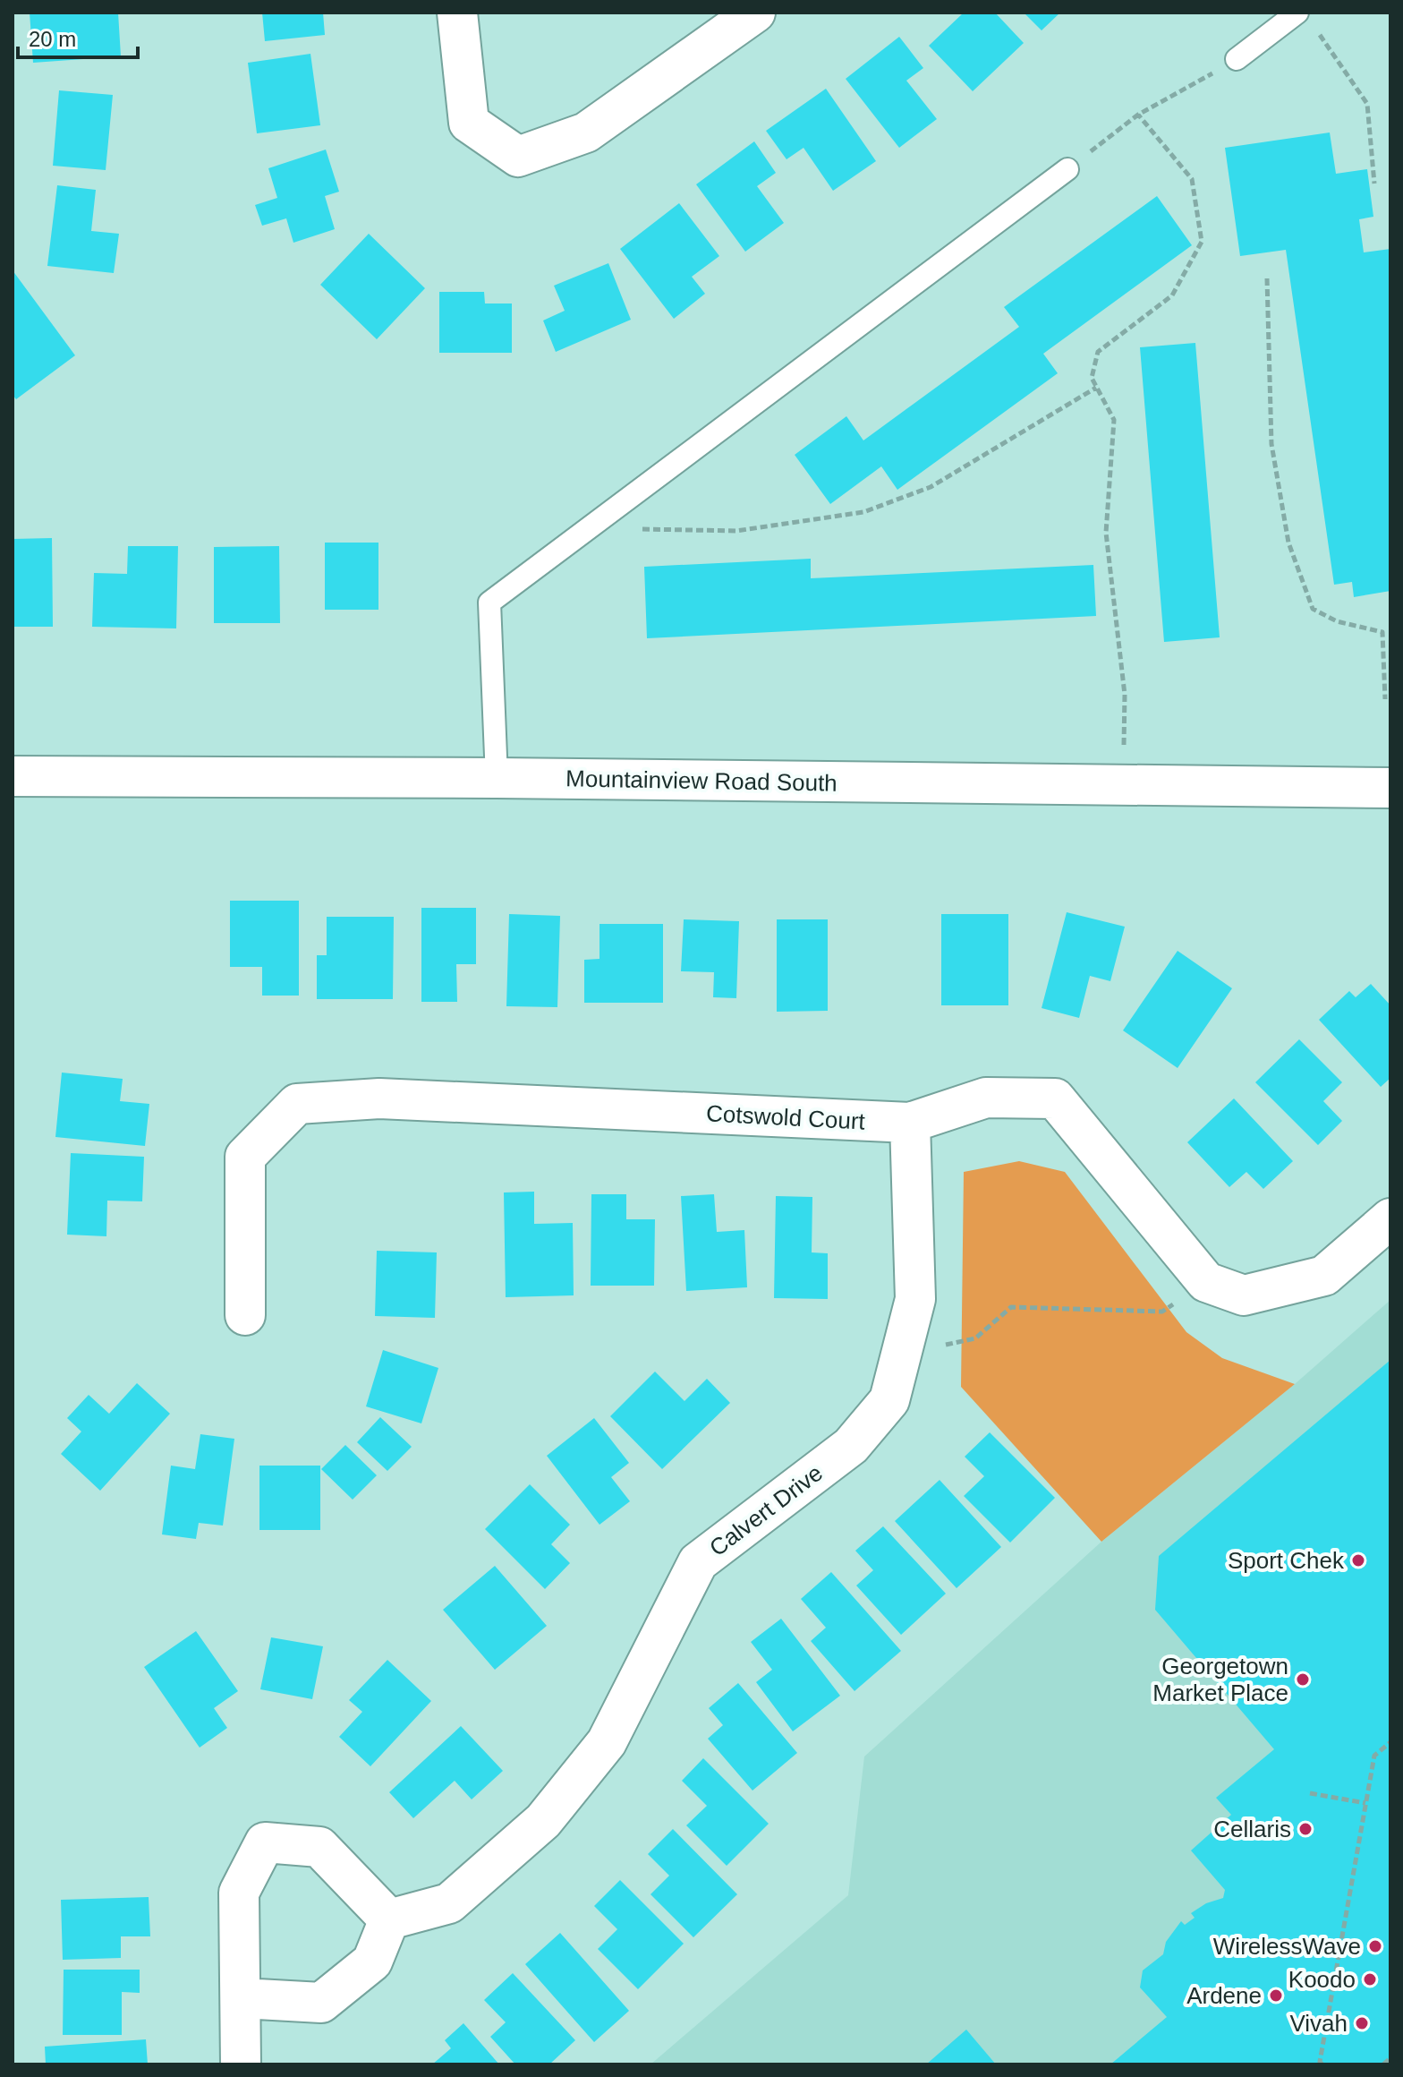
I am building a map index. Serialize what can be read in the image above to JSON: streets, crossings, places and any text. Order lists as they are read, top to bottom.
{
  "streets": {
    "street": ["Mountainview Road South", "Cotswold Court", "Calvert Drive"]
  },
  "crossings": [
    ["Cotswold Court", "Calvert Drive"]
  ],
  "places": [
    "Sport Chek",
    "Georgetown Market Place",
    "Cellaris",
    "WirelessWave",
    "Koodo",
    "Ardene",
    "Vivah"
  ],
  "scale_bar": "20 m"
}
